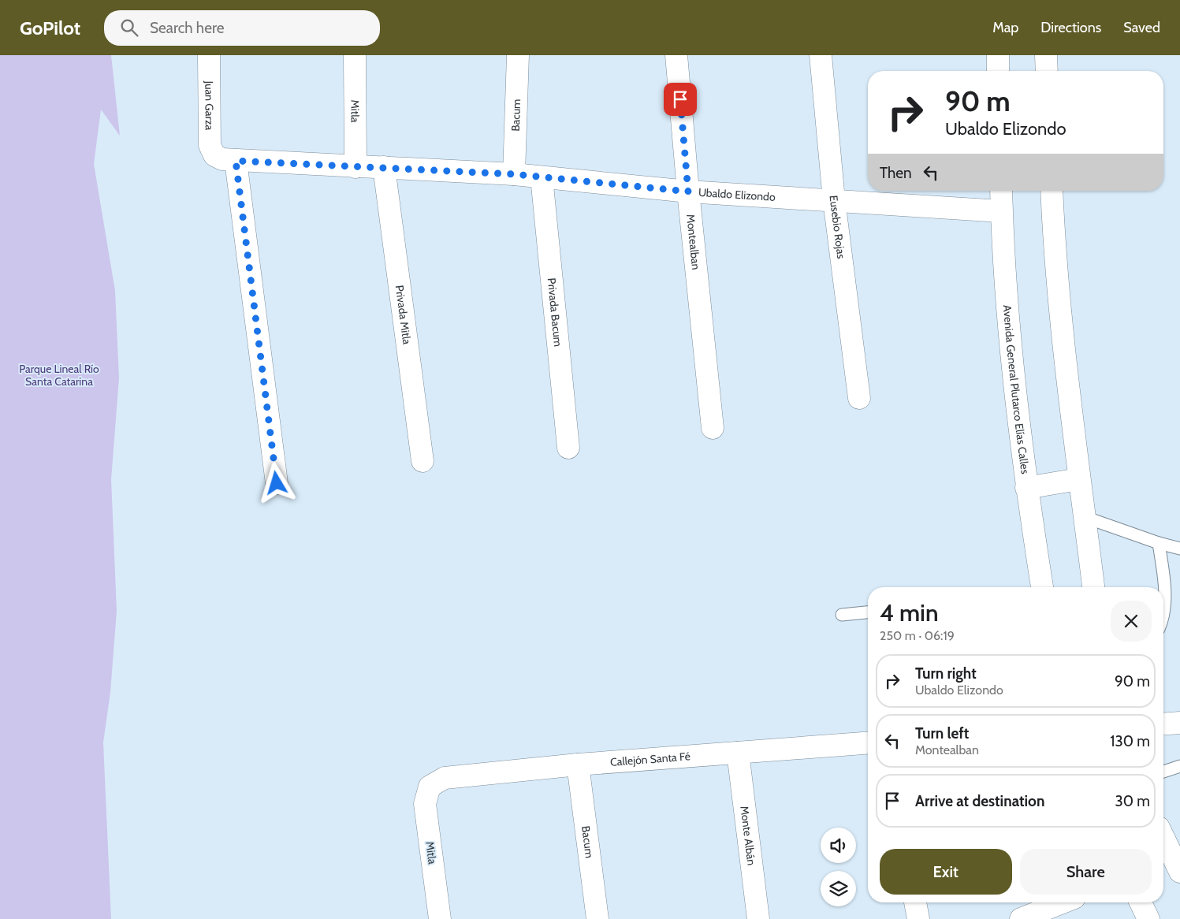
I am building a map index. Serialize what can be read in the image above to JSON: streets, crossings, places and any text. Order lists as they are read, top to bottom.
{
  "streets": {
    "street": [
      "Juan Garza",
      "Mitla",
      "Bacum",
      "Ubaldo Elizondo",
      "Eusebio Rojas",
      "Montealban",
      "Privada Bacum",
      "Privada Mitla",
      "Avenida General Plutarco Elías Calles",
      "Callejón Santa Fé",
      "Monte Albán"
    ]
  },
  "crossings": [
    ["Juan Garza", "Ubaldo Elizondo"],
    ["Mitla", "Ubaldo Elizondo"],
    ["Mitla", "Callejón Santa Fé"],
    ["Bacum", "Ubaldo Elizondo"],
    ["Bacum", "Callejón Santa Fé"],
    ["Ubaldo Elizondo", "Eusebio Rojas"],
    ["Ubaldo Elizondo", "Montealban"],
    ["Ubaldo Elizondo", "Privada Bacum"],
    ["Ubaldo Elizondo", "Privada Mitla"],
    ["Ubaldo Elizondo", "Avenida General Plutarco Elías Calles"],
    ["Callejón Santa Fé", "Monte Albán"]
  ],
  "parks": ["Parque Lineal Río Santa Catarina"],
  "page": {
    "header": "GoPilot",
    "search": "Search here",
    "nav": ["Map", "Directions", "Saved"],
    "turn": ["90 m", "Ubaldo Elizondo"],
    "then": "Then",
    "heading": ["4 min", "250 m · 06:19"],
    "list": [
      {
        "name": "Turn right",
        "note": "Ubaldo Elizondo",
        "value": "90 m"
      },
      {
        "name": "Turn left",
        "note": "Montealban",
        "value": "130 m"
      },
      {
        "name": "Arrive at destination",
        "value": "30 m"
      }
    ],
    "buttons": ["Exit", "Share"]
  }
}
